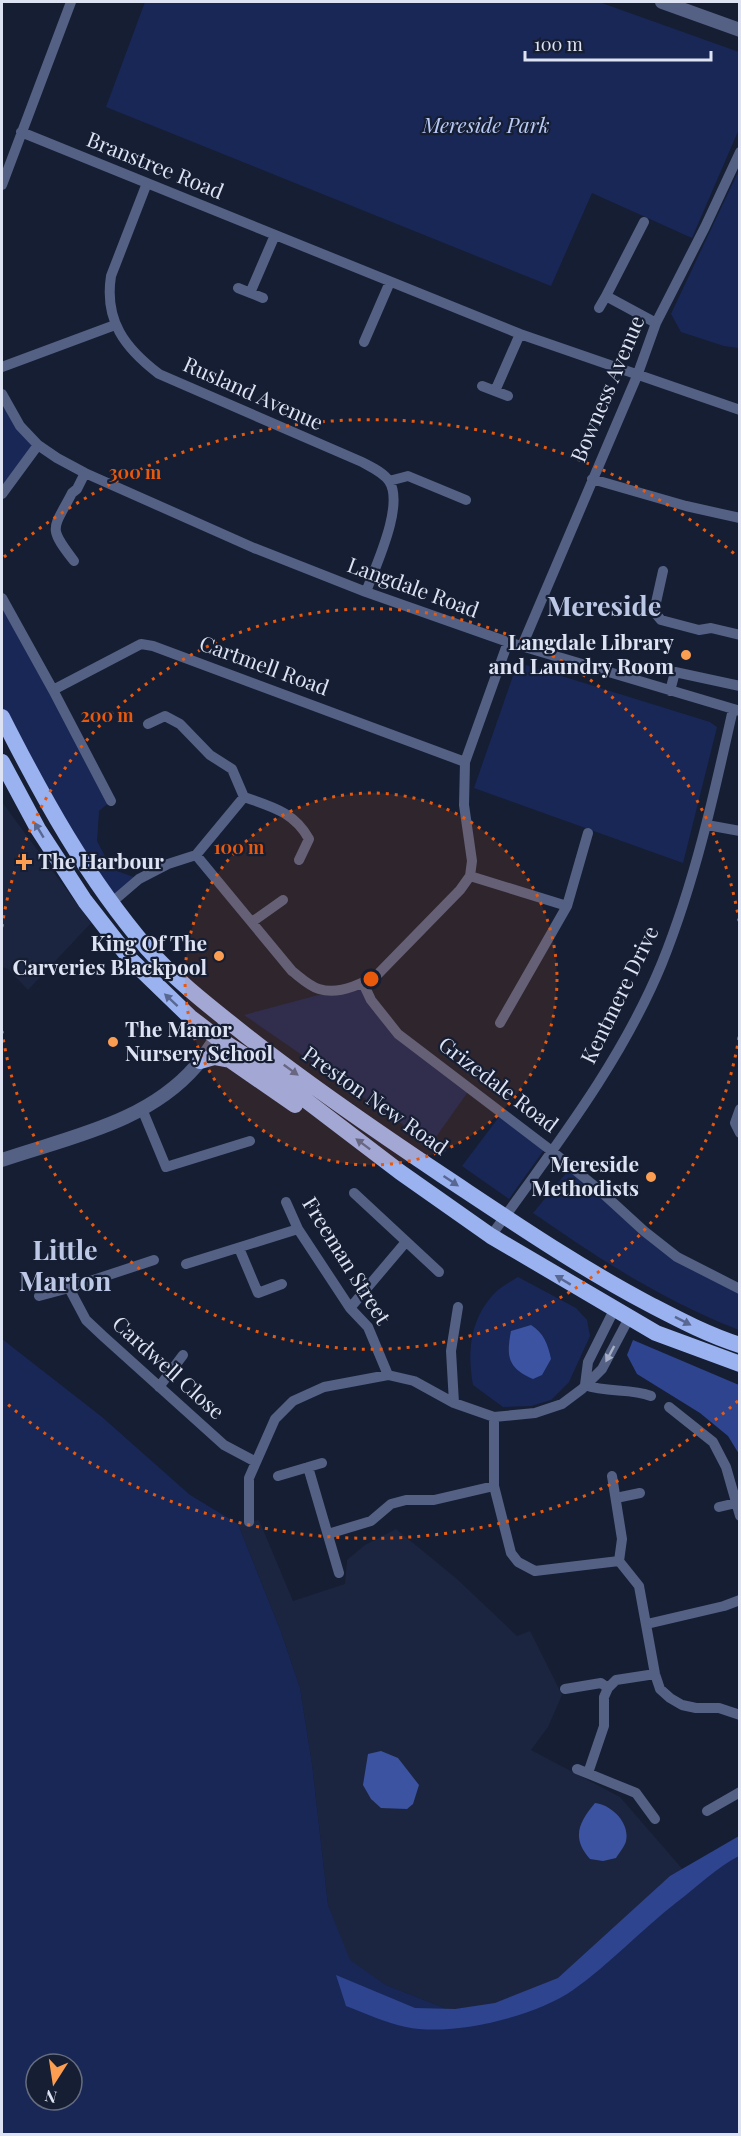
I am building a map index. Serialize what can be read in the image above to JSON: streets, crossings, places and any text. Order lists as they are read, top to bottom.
{
  "streets": {
    "highway": ["Preston New Road"],
    "street": [
      "Branstree Road",
      "Bowness Avenue",
      "Rusland Avenue",
      "Langdale Road",
      "Cartmell Road",
      "Kentmere Drive",
      "Grizedale Road",
      "Freeman Street",
      "Cardwell Close"
    ]
  },
  "crossings": [
    ["Branstree Road", "Bowness Avenue"],
    ["Branstree Road", "Rusland Avenue"],
    ["Bowness Avenue", "Langdale Road"],
    ["Langdale Road", "Kentmere Drive"],
    ["Kentmere Drive", "Grizedale Road"],
    ["Kentmere Drive", "Preston New Road"]
  ],
  "districts": ["Mereside", "Little Marton"],
  "parks": ["Mereside Park"],
  "places": {
    "other": [
      "Langdale Library and Laundry Room",
      "King Of The Carveries Blackpool",
      "The Manor Nursery School",
      "Mereside Methodists"
    ],
    "health": ["The Harbour"]
  },
  "scale_bar": "100 m",
  "north": "bottom",
  "rings": ["300 m", "200 m", "100 m"]
}
